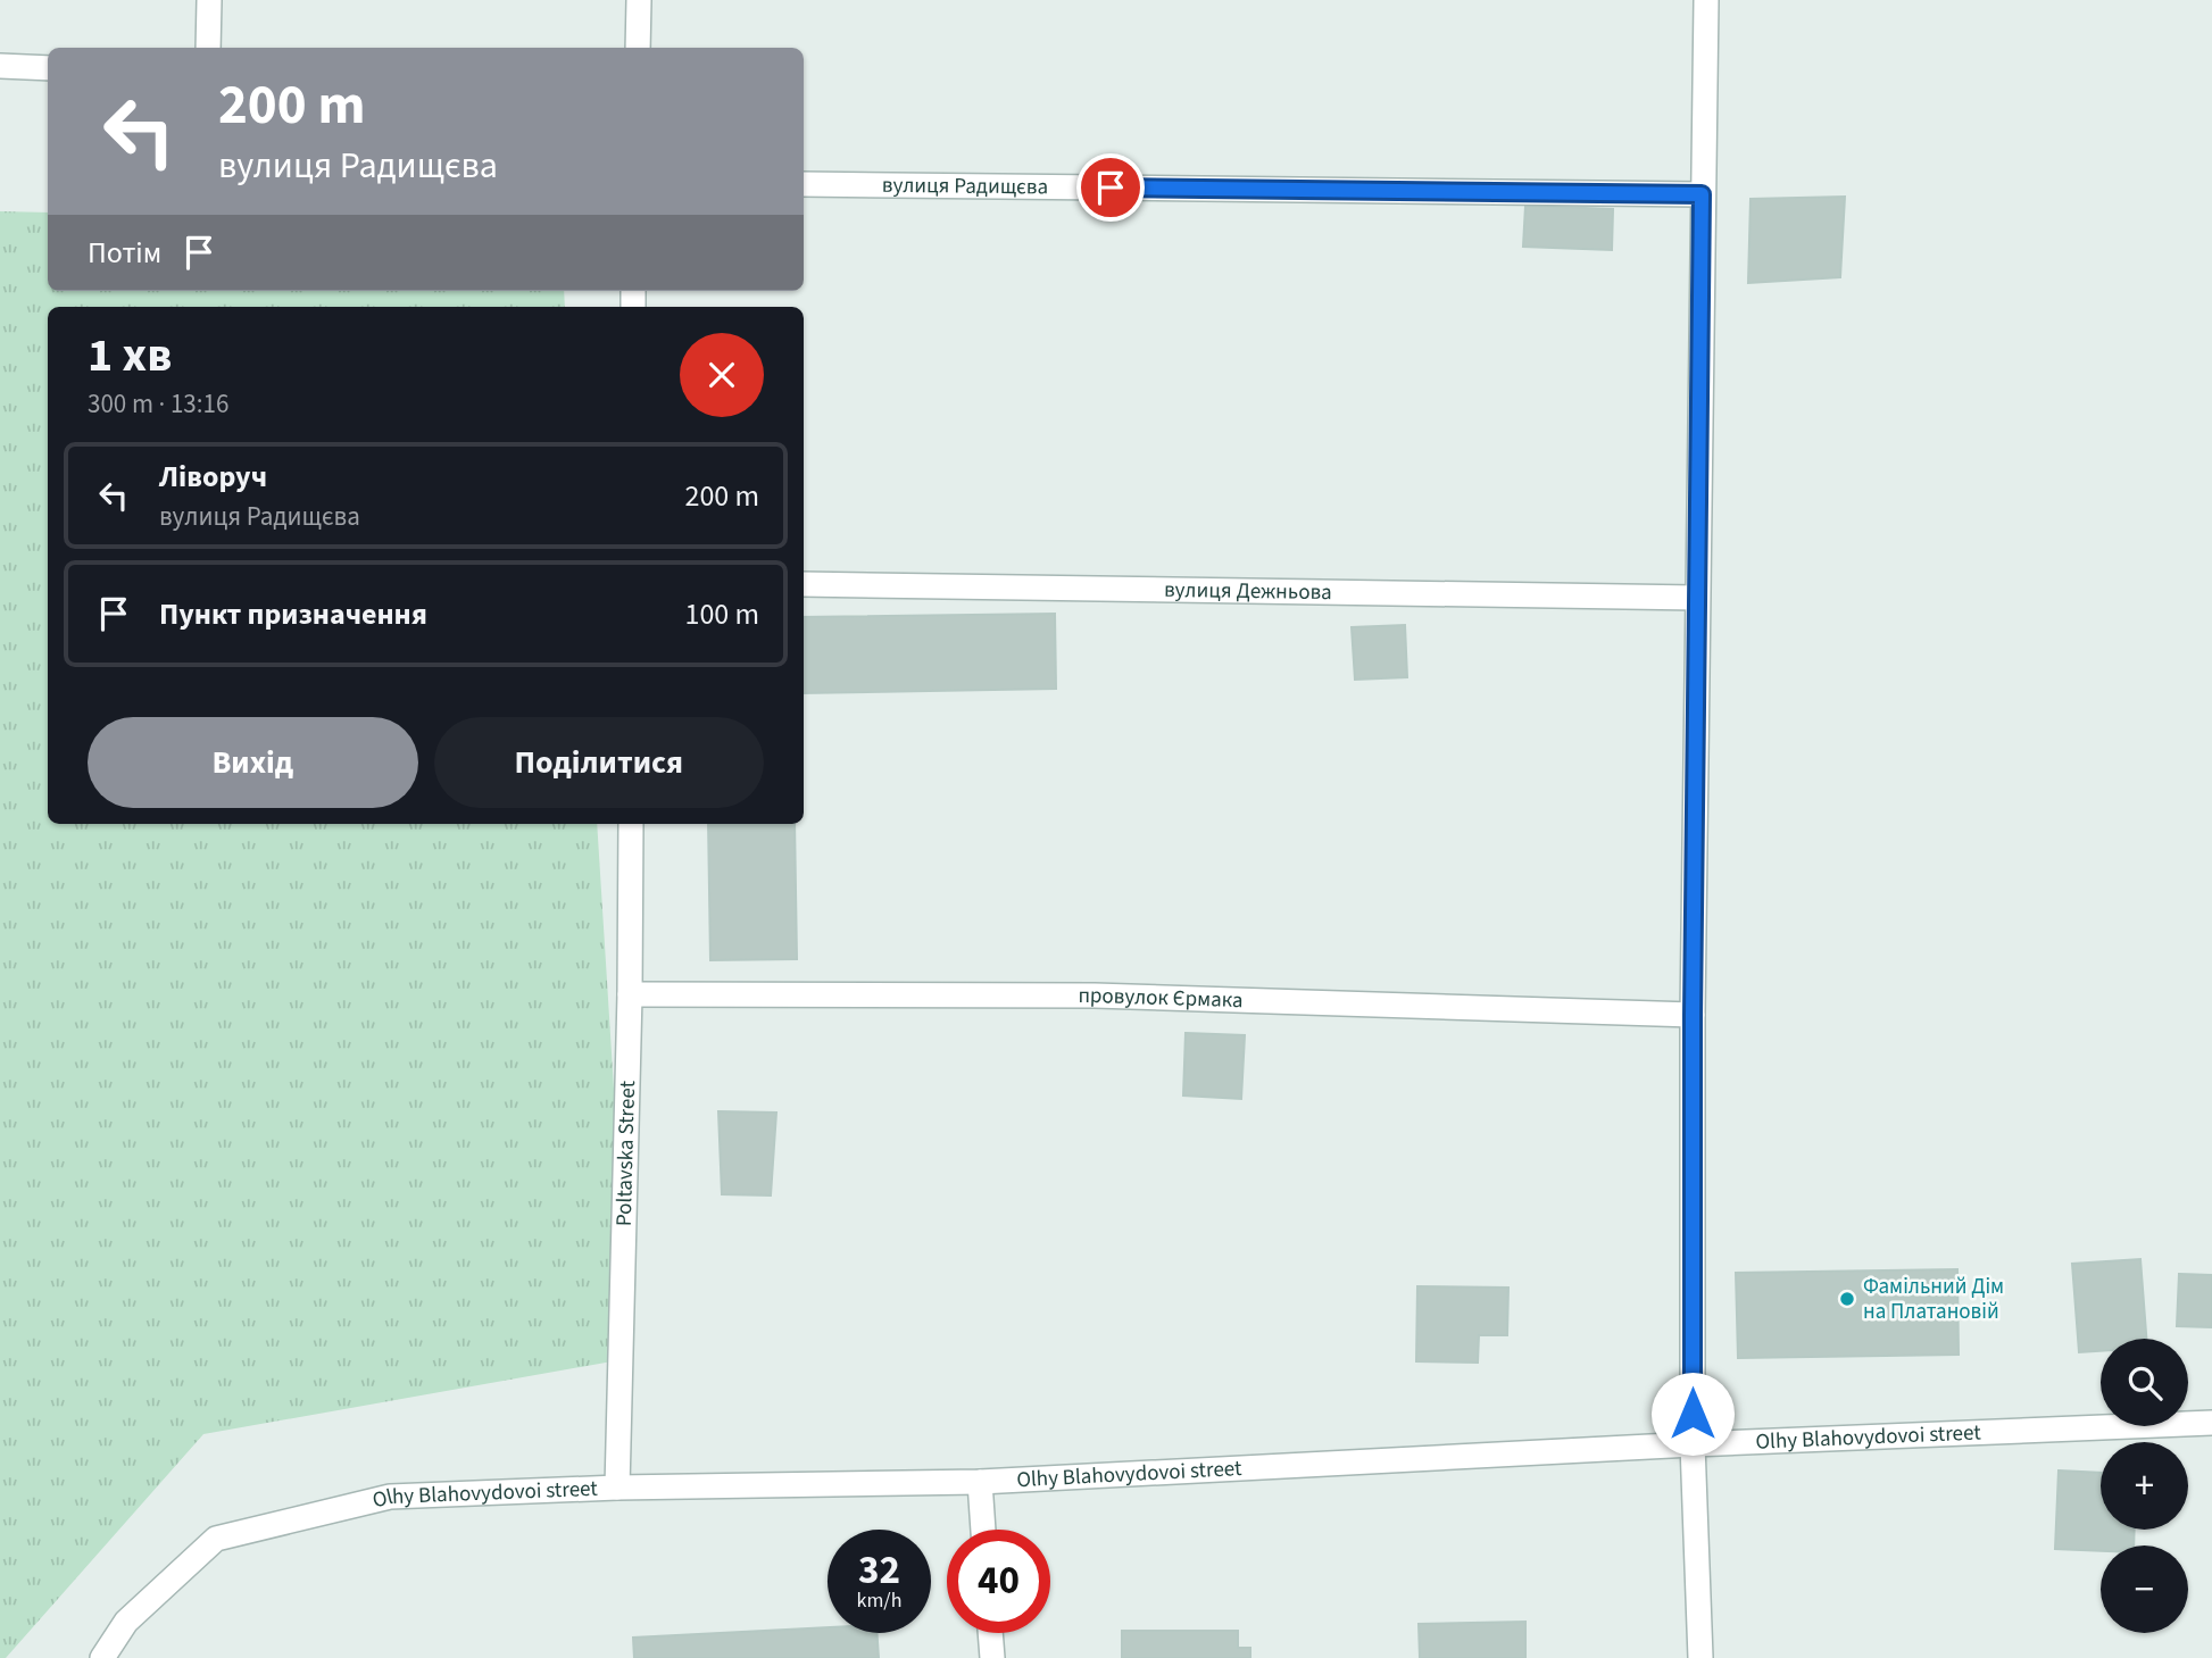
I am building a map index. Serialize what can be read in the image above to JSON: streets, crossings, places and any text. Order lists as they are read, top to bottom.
{
  "streets": {
    "street": [
      "вулиця Радищєва",
      "вулиця Дежньова",
      "провулок Єрмака",
      "Poltavska Street",
      "Olhy Blahovydovoi street"
    ]
  },
  "crossings": [
    ["провулок Єрмака", "Poltavska Street"],
    ["Poltavska Street", "Olhy Blahovydovoi street"]
  ],
  "places": ["Фамільний Дім на Платановій"],
  "page": {
    "turn": ["200 m", "вулиця Радищєва"],
    "then": "Потім",
    "heading": ["1 хв", "300 m · 13:16"],
    "list": [
      {
        "name": "Ліворуч",
        "note": "вулиця Радищєва",
        "value": "200 m"
      },
      {
        "name": "Пункт призначення",
        "value": "100 m"
      }
    ],
    "buttons": ["Вихід", "Поділитися"],
    "map_buttons": ["+", "−"],
    "speed": "32 km/h",
    "limit": "40"
  }
}
